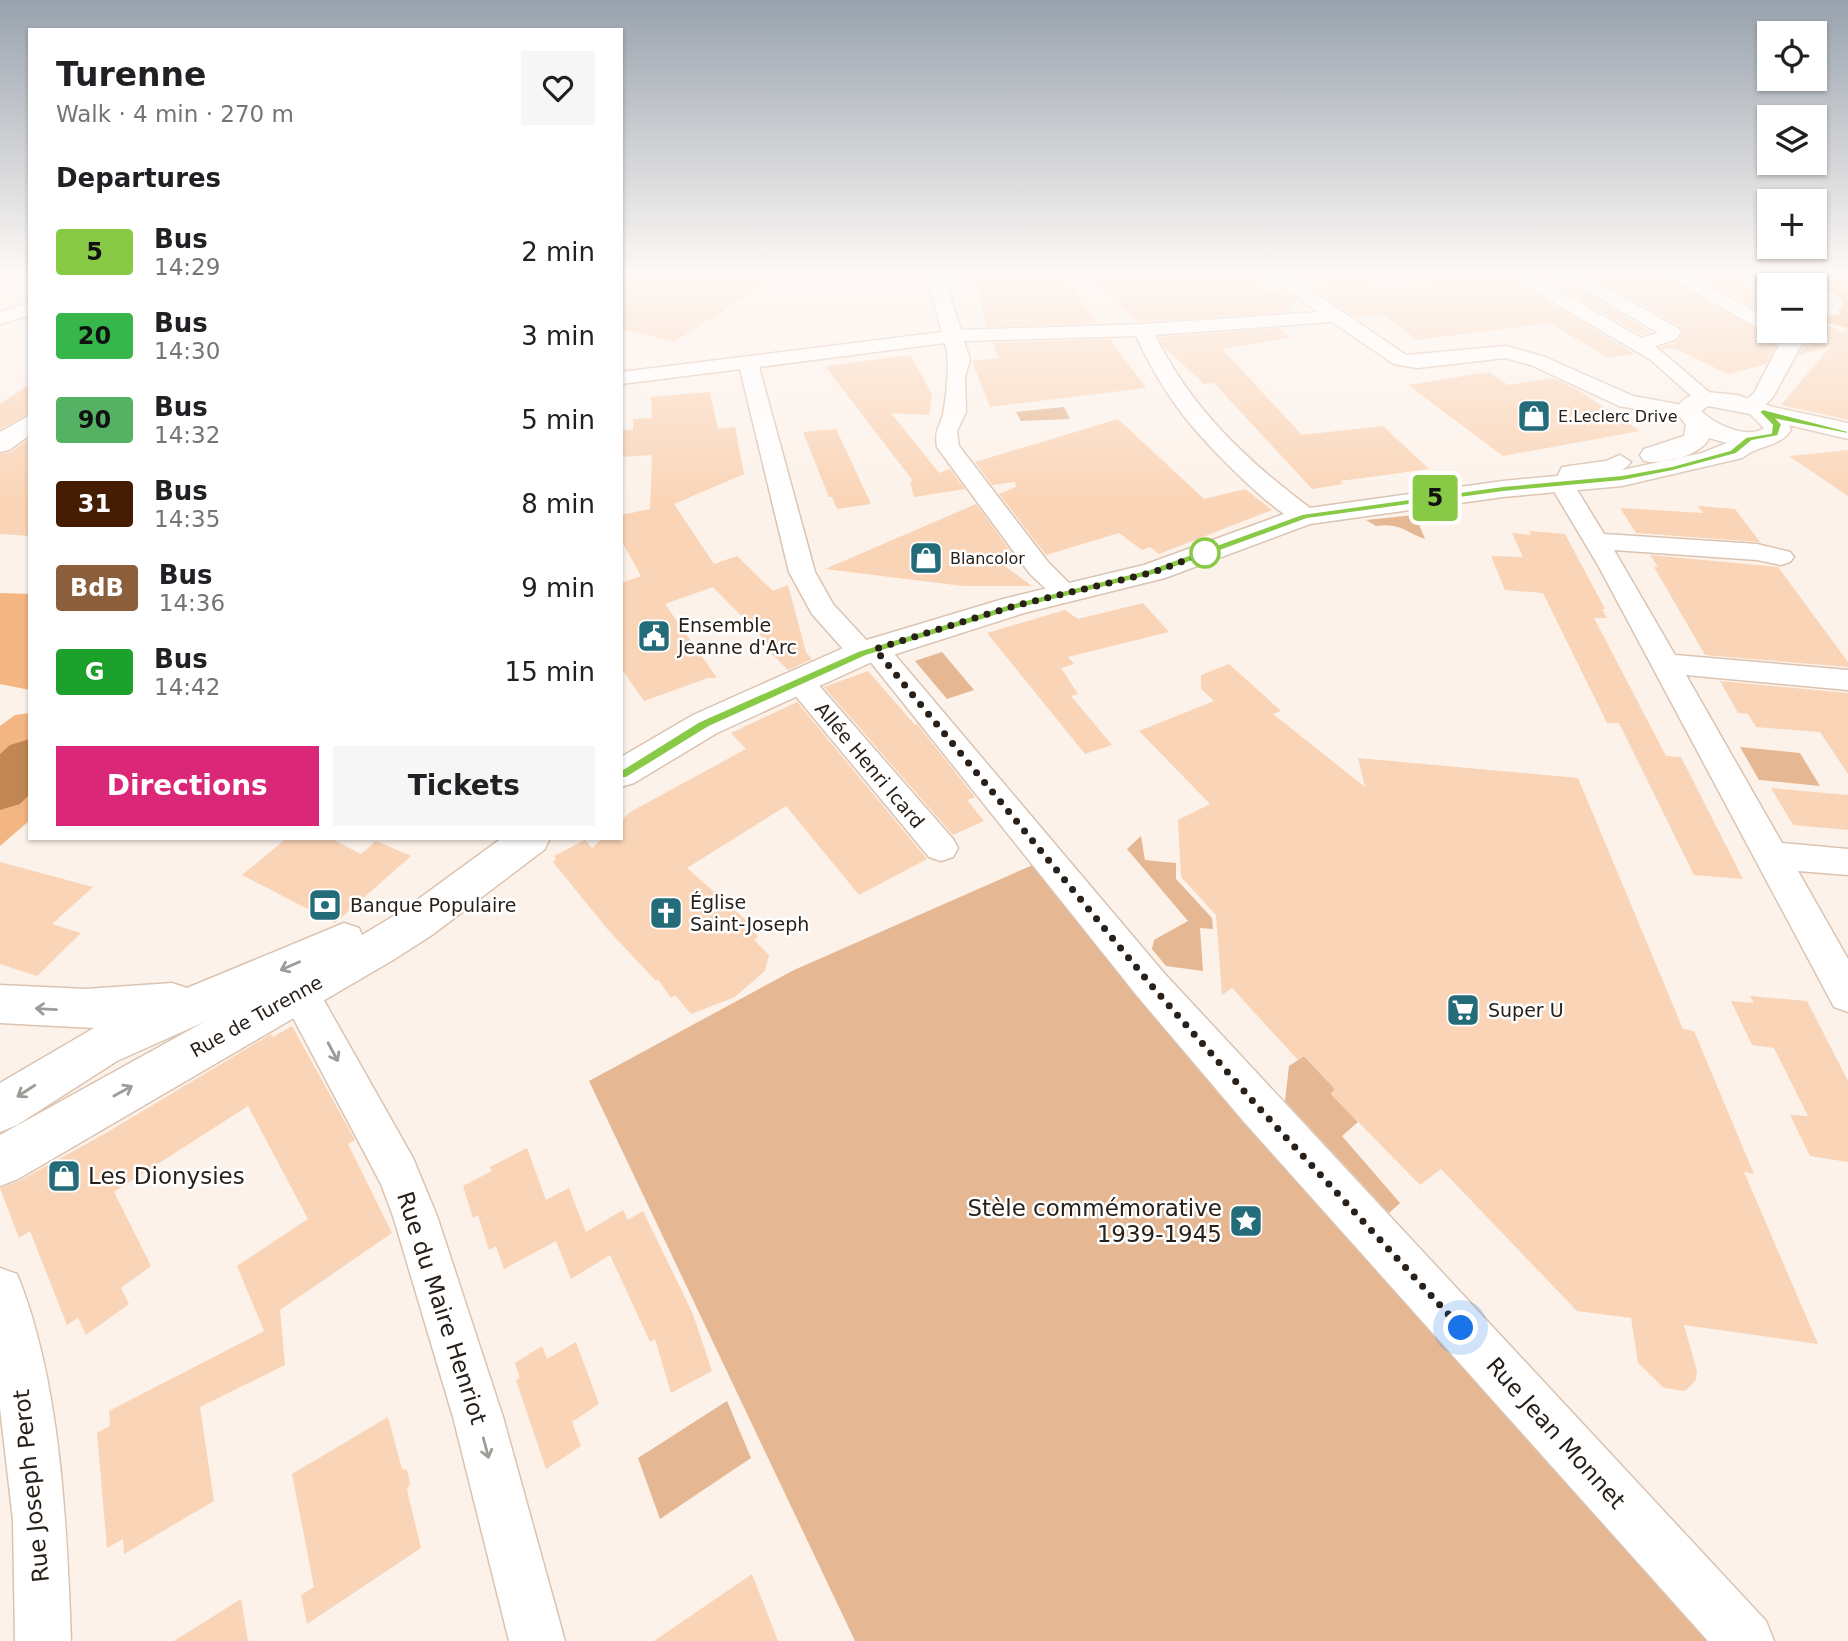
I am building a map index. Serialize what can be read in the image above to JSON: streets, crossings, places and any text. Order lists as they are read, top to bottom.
{
  "streets": {
    "main road": ["Rue de Turenne"],
    "street": [
      "Allée Henri Icard",
      "Rue du Maire Henriot",
      "Rue Jean Monnet",
      "Rue Joseph Perot"
    ]
  },
  "crossings": [
    ["Rue de Turenne", "Rue du Maire Henriot"]
  ],
  "one_way": ["Rue du Maire Henriot"],
  "places": {
    "shop": ["E.Leclerc Drive", "Blancolor", "Les Dionysies"],
    "public building": ["Ensemble Jeanne d'Arc"],
    "bank": ["Banque Populaire"],
    "church": ["Église Saint-Joseph"],
    "supermarket": ["Super U"],
    "place": ["Stèle commémorative 1939-1945"]
  },
  "lines": ["bus line 5"],
  "page": {
    "on_map": "5",
    "map_buttons": ["+", "−"],
    "heading": [
      ["Turenne", "Walk · 4 min · 270 m"],
      "Departures"
    ],
    "list": [
      {
        "mark": "5",
        "name": "Bus",
        "note": "14:29",
        "value": "2 min"
      },
      {
        "mark": "20",
        "name": "Bus",
        "note": "14:30",
        "value": "3 min"
      },
      {
        "mark": "90",
        "name": "Bus",
        "note": "14:32",
        "value": "5 min"
      },
      {
        "mark": "31",
        "name": "Bus",
        "note": "14:35",
        "value": "8 min"
      },
      {
        "mark": "BdB",
        "name": "Bus",
        "note": "14:36",
        "value": "9 min"
      },
      {
        "mark": "G",
        "name": "Bus",
        "note": "14:42",
        "value": "15 min"
      }
    ],
    "buttons": ["Directions", "Tickets"]
  }
}
